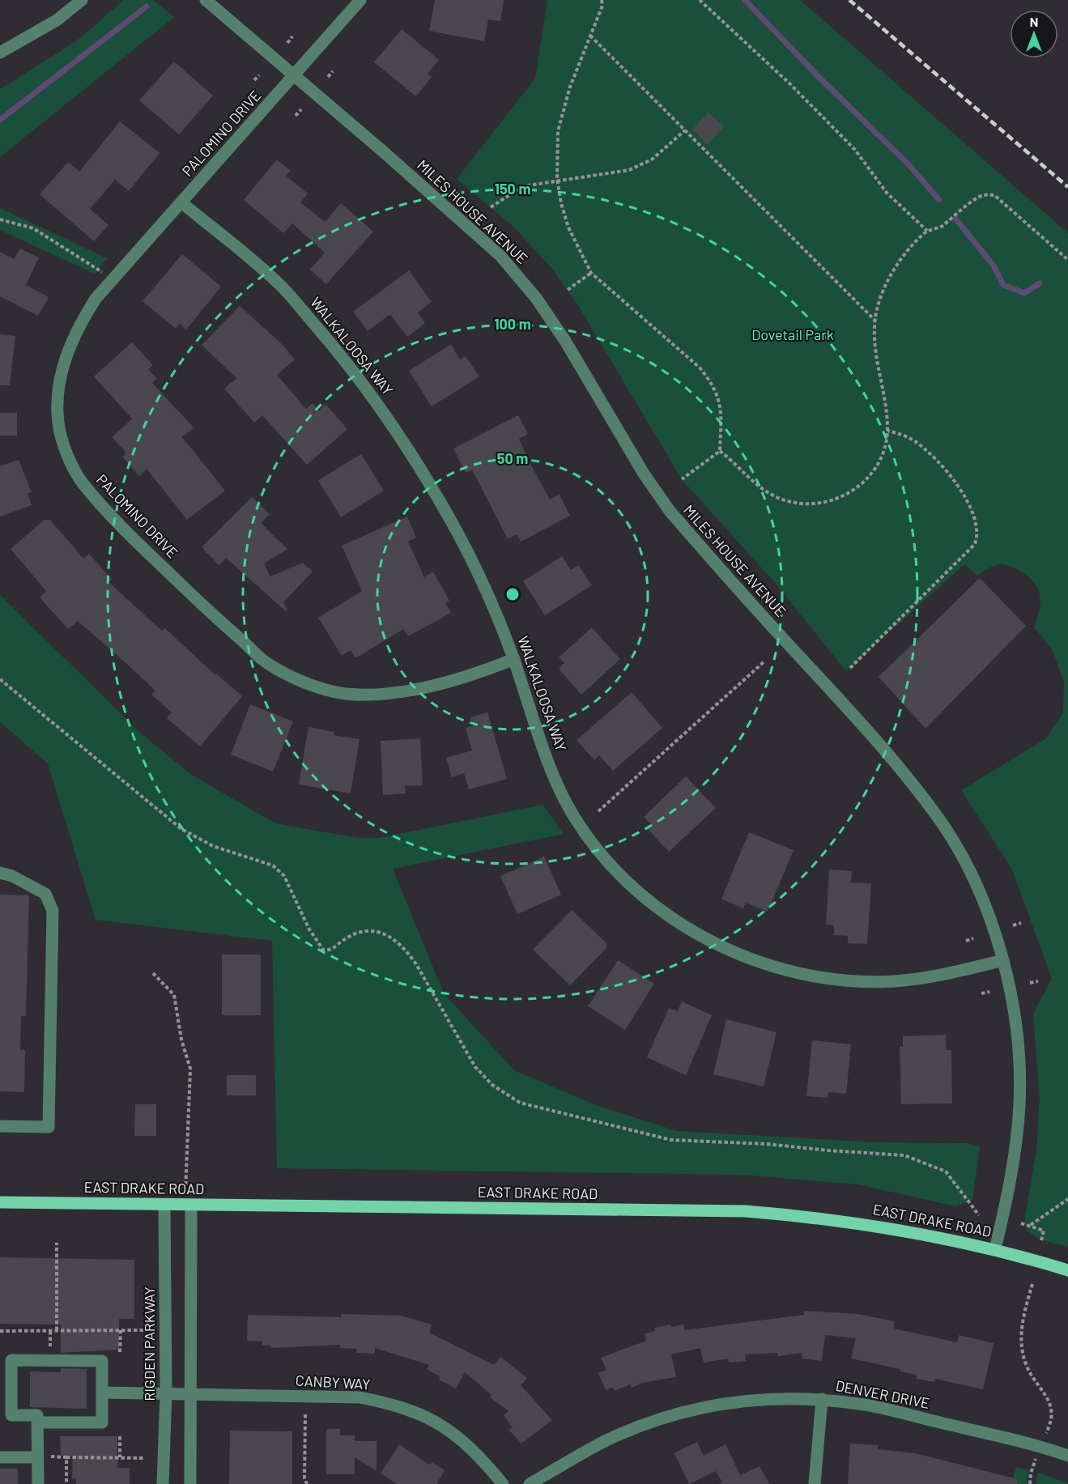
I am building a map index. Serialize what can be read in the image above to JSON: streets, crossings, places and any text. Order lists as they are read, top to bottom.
{
  "streets": {
    "main road": ["EAST DRAKE ROAD"],
    "street": [
      "PALOMINO DRIVE",
      "MILES HOUSE AVENUE",
      "WALKALOOSA WAY",
      "RIGDEN PARKWAY",
      "CANBY WAY",
      "DENVER DRIVE"
    ]
  },
  "crossings": [
    ["PALOMINO DRIVE", "MILES HOUSE AVENUE"],
    ["PALOMINO DRIVE", "WALKALOOSA WAY"],
    ["MILES HOUSE AVENUE", "WALKALOOSA WAY"],
    ["MILES HOUSE AVENUE", "EAST DRAKE ROAD"],
    ["EAST DRAKE ROAD", "RIGDEN PARKWAY"],
    ["RIGDEN PARKWAY", "CANBY WAY"]
  ],
  "parks": ["Dovetail Park"],
  "north": "top",
  "rings": ["150 m", "100 m", "50 m"]
}
